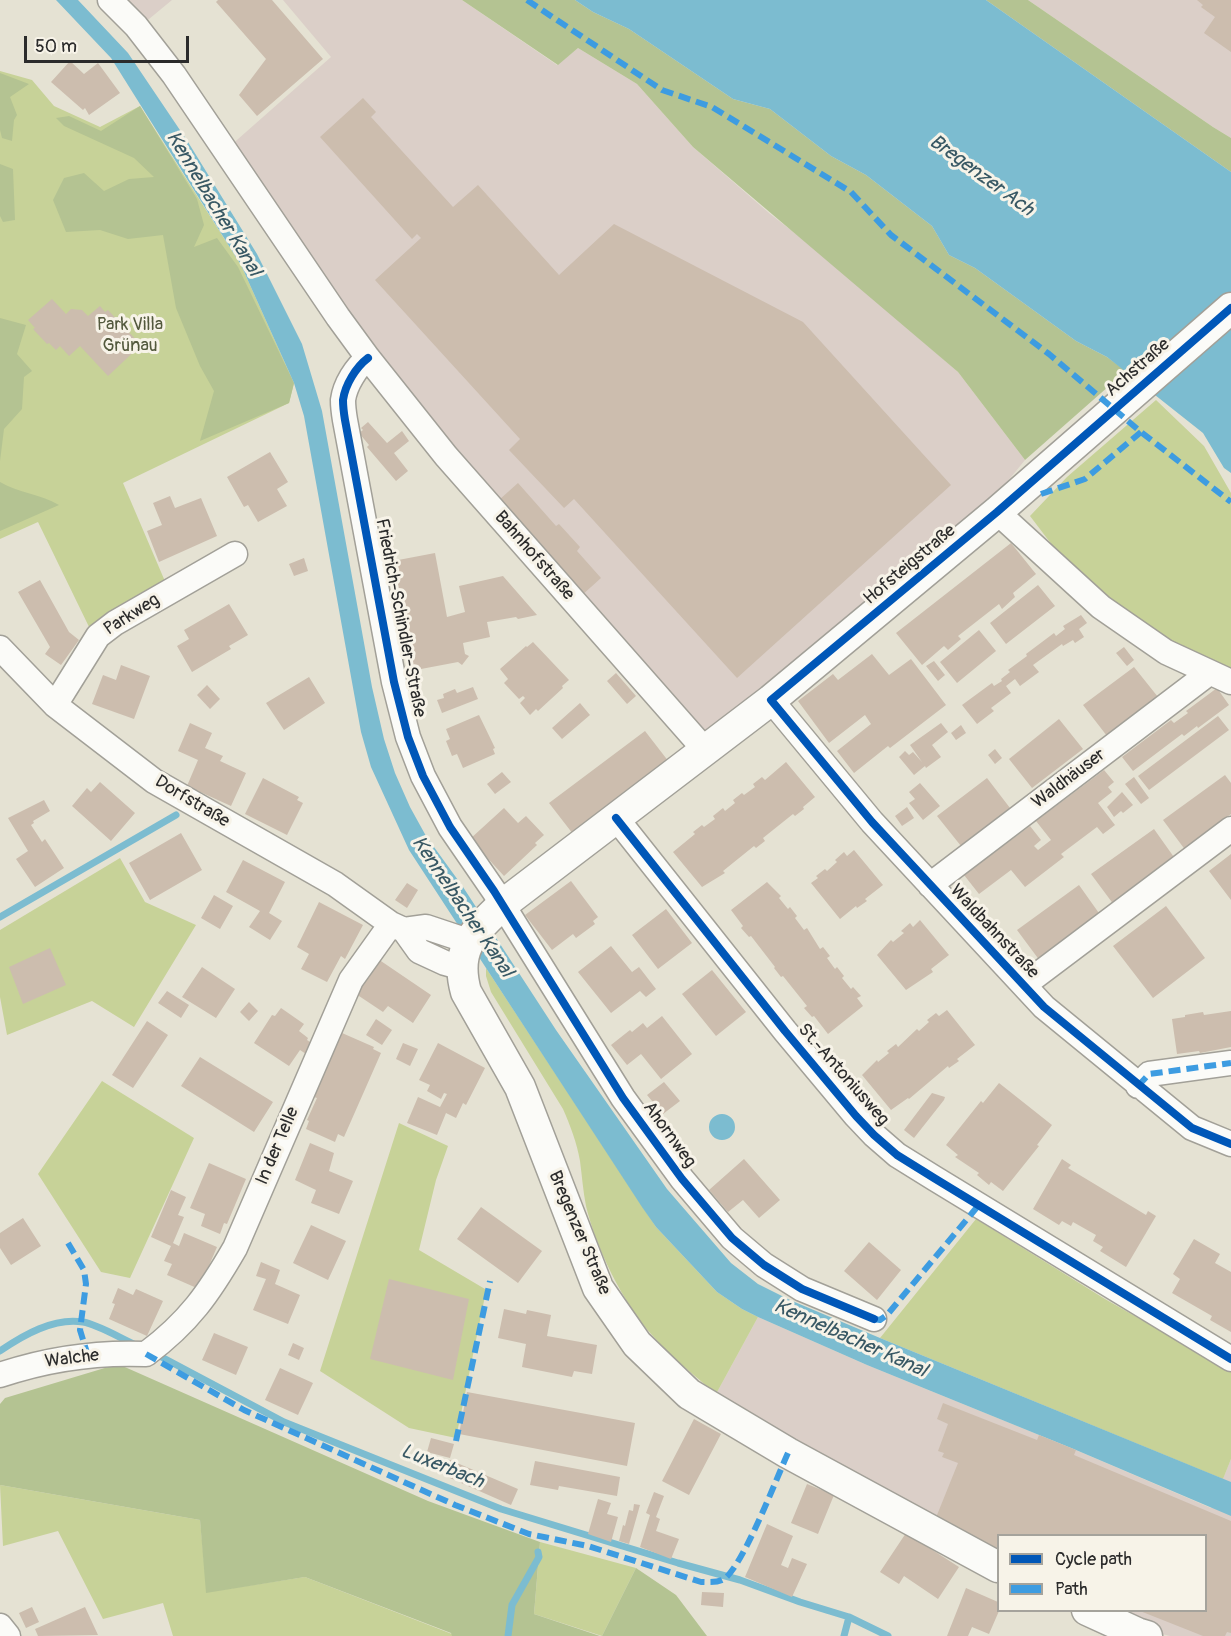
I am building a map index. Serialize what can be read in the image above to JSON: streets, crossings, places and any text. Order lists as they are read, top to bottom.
{
  "streets": {
    "main road": ["Achstraße", "Hofsteigstraße", "Bregenzer Straße"],
    "street": [
      "Bahnhofstraße",
      "Parkweg",
      "Friedrich-Schindler-Straße",
      "Waldhäuser",
      "Dorfstraße",
      "Waldbahnstraße",
      "St.-Antoniusweg",
      "Ahornweg",
      "In der Telle",
      "Walche"
    ]
  },
  "crossings": [
    ["Achstraße", "Hofsteigstraße"],
    ["Bahnhofstraße", "Hofsteigstraße"],
    ["Bahnhofstraße", "Friedrich-Schindler-Straße"],
    ["Hofsteigstraße", "Friedrich-Schindler-Straße"],
    ["Hofsteigstraße", "Waldbahnstraße"],
    ["Hofsteigstraße", "St.-Antoniusweg"],
    ["Hofsteigstraße", "Ahornweg"],
    ["Hofsteigstraße", "Bregenzer Straße"],
    ["Parkweg", "Dorfstraße"],
    ["Friedrich-Schindler-Straße", "Ahornweg"],
    ["Waldhäuser", "Waldbahnstraße"],
    ["Dorfstraße", "In der Telle"],
    ["In der Telle", "Walche"]
  ],
  "water": ["Bregenzer Ach", "Kennelbacher Kanal", "Luxerbach"],
  "parks": ["Park Villa Grünau"],
  "legend": ["Cycle path", "Path"],
  "scale_bar": "50 m"
}
